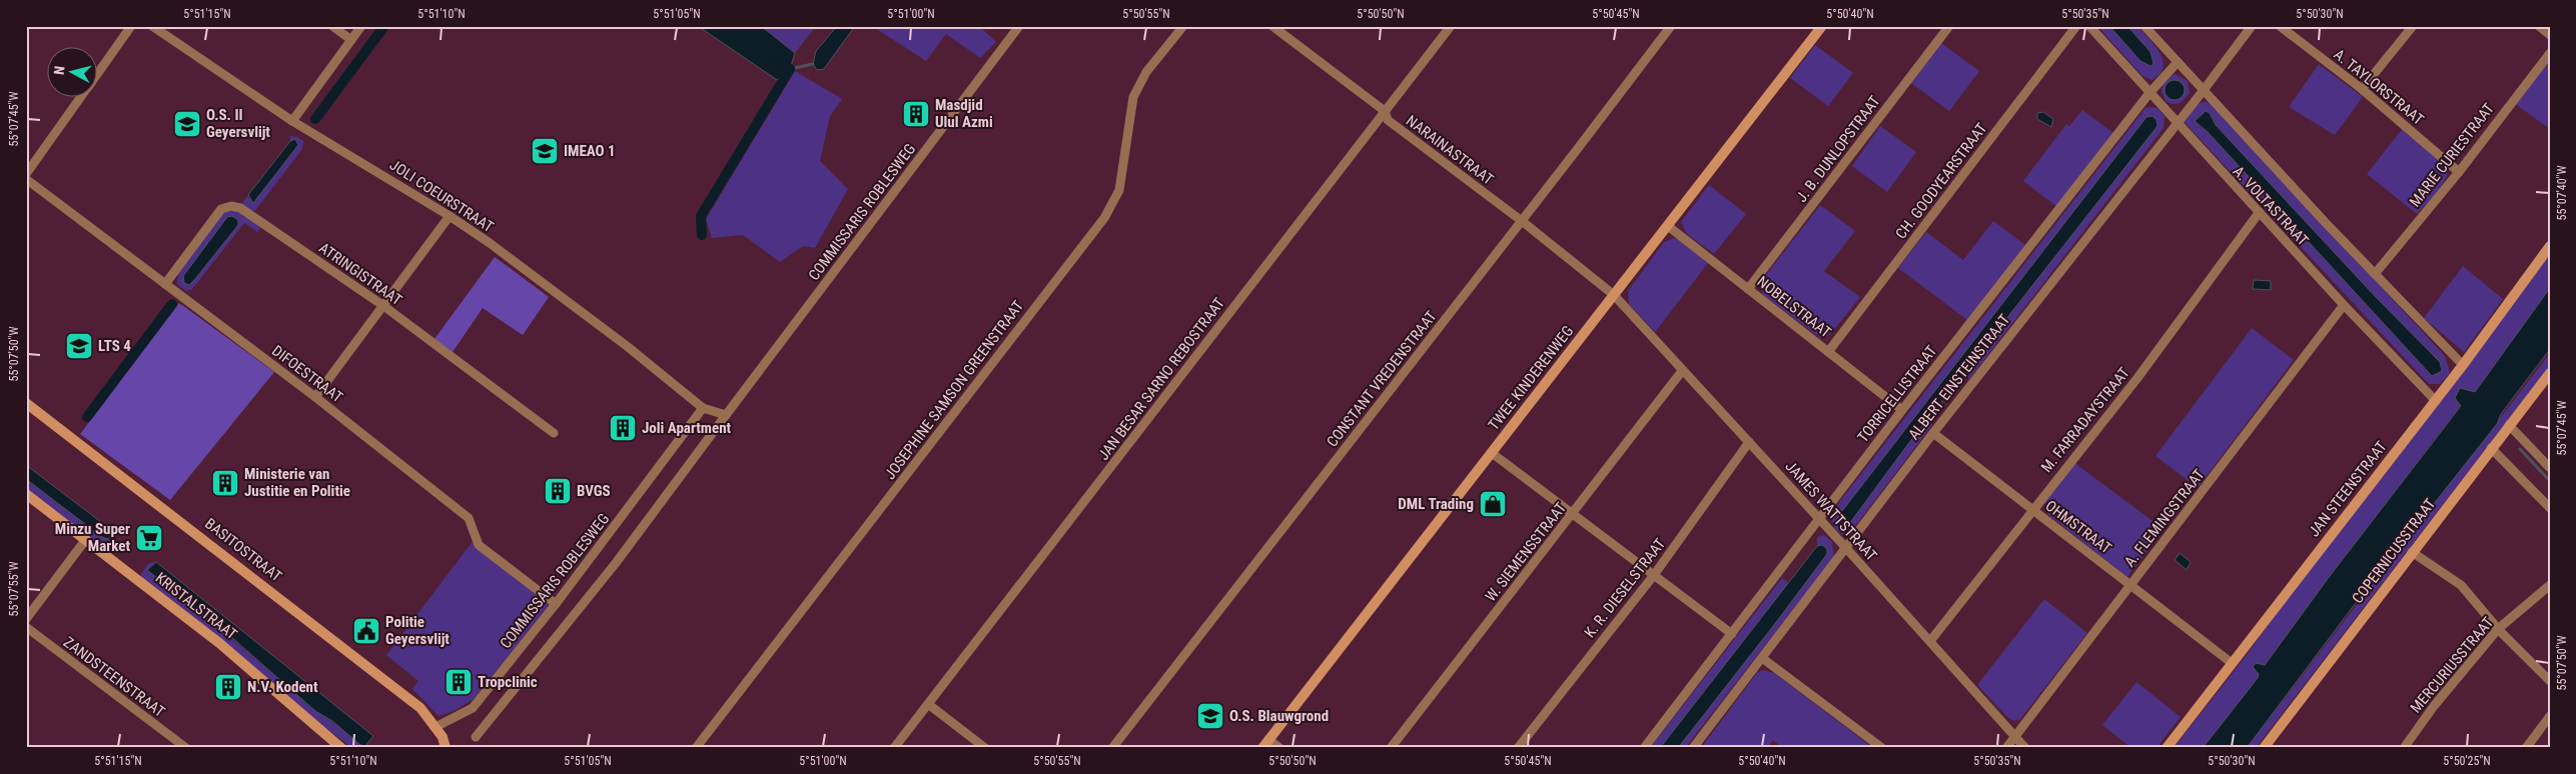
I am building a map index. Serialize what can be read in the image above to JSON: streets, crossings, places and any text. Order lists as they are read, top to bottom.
{
  "streets": {
    "street": [
      "A. TAYLORSTRAAT",
      "J. B. DUNLOPSTRAAT",
      "NARAINASTRAAT",
      "MARIE CURIESTRAAT",
      "CH. GOODYEARSTRAAT",
      "JOLI COEURSTRAAT",
      "A. VOLTASTRAAT",
      "COMMISSARIS ROBLESWEG",
      "ATRINGISTRAAT",
      "NOBELSTRAAT",
      "DIFOESTRAAT",
      "ALBERT EINSTEINSTRAAT",
      "TWEE KINDERENWEG",
      "JAN BESAR SARNO REBOSTRAAT",
      "CONSTANT VREDENSTRAAT",
      "JOSEPHINE SAMSON GREENSTRAAT",
      "TORRICELLISTRAAT",
      "M. FARRADAYSTRAAT",
      "JAN STEENSTRAAT",
      "JAMES WATTSTRAAT",
      "A. FLEMINGSTRAAT",
      "OHMSTRAAT",
      "BASITOSTRAAT",
      "COPERNICUSSTRAAT",
      "W. SIEMENSSTRAAT",
      "K. R. DIESELSTRAAT",
      "KRISTALSTRAAT",
      "MERCURIUSSTRAAT",
      "ZANDSTEENSTRAAT"
    ]
  },
  "crossings": [
    ["A. TAYLORSTRAAT", "MARIE CURIESTRAAT"],
    ["J. B. DUNLOPSTRAAT", "NOBELSTRAAT"],
    ["NARAINASTRAAT", "TWEE KINDERENWEG"],
    ["NARAINASTRAAT", "JAN BESAR SARNO REBOSTRAAT"],
    ["NARAINASTRAAT", "CONSTANT VREDENSTRAAT"],
    ["NARAINASTRAAT", "JAMES WATTSTRAAT"],
    ["MARIE CURIESTRAAT", "A. VOLTASTRAAT"],
    ["CH. GOODYEARSTRAAT", "NOBELSTRAAT"],
    ["JOLI COEURSTRAAT", "COMMISSARIS ROBLESWEG"],
    ["A. VOLTASTRAAT", "ALBERT EINSTEINSTRAAT"],
    ["A. VOLTASTRAAT", "TORRICELLISTRAAT"],
    ["A. VOLTASTRAAT", "M. FARRADAYSTRAAT"],
    ["A. VOLTASTRAAT", "JAN STEENSTRAAT"],
    ["A. VOLTASTRAAT", "A. FLEMINGSTRAAT"],
    ["COMMISSARIS ROBLESWEG", "DIFOESTRAAT"],
    ["COMMISSARIS ROBLESWEG", "BASITOSTRAAT"],
    ["ATRINGISTRAAT", "DIFOESTRAAT"],
    ["NOBELSTRAAT", "TWEE KINDERENWEG"],
    ["NOBELSTRAAT", "TORRICELLISTRAAT"],
    ["ALBERT EINSTEINSTRAAT", "JAMES WATTSTRAAT"],
    ["ALBERT EINSTEINSTRAAT", "OHMSTRAAT"],
    ["TWEE KINDERENWEG", "JAMES WATTSTRAAT"],
    ["TORRICELLISTRAAT", "JAMES WATTSTRAAT"],
    ["M. FARRADAYSTRAAT", "JAMES WATTSTRAAT"],
    ["M. FARRADAYSTRAAT", "OHMSTRAAT"],
    ["JAN STEENSTRAAT", "OHMSTRAAT"],
    ["JAMES WATTSTRAAT", "A. FLEMINGSTRAAT"],
    ["JAMES WATTSTRAAT", "W. SIEMENSSTRAAT"],
    ["JAMES WATTSTRAAT", "K. R. DIESELSTRAAT"],
    ["A. FLEMINGSTRAAT", "OHMSTRAAT"]
  ],
  "places": {
    "building": [
      "Masdjid Ulul Azmi",
      "Joli Apartment",
      "Ministerie van Justitie en Politie",
      "BVGS",
      "Tropclinic",
      "N.V. Kodent"
    ],
    "school or university": [
      "O.S. II Geyersvlijt",
      "IMEAO 1",
      "LTS 4",
      "O.S. Blauwgrond"
    ],
    "shop": ["DML Trading"],
    "supermarket": ["Minzu Super Market"],
    "public building": ["Politie Geyersvlijt"]
  },
  "north": "left",
  "coordinates": [
    "5°51'15\"N",
    "5°51'10\"N",
    "5°51'05\"N",
    "5°51'00\"N",
    "5°50'55\"N",
    "5°50'50\"N",
    "5°50'45\"N",
    "5°50'40\"N",
    "5°50'35\"N",
    "5°50'30\"N",
    "55°07'45\"W",
    "55°07'40\"W",
    "55°07'50\"W",
    "55°07'55\"W",
    "5°50'25\"N"
  ]
}
